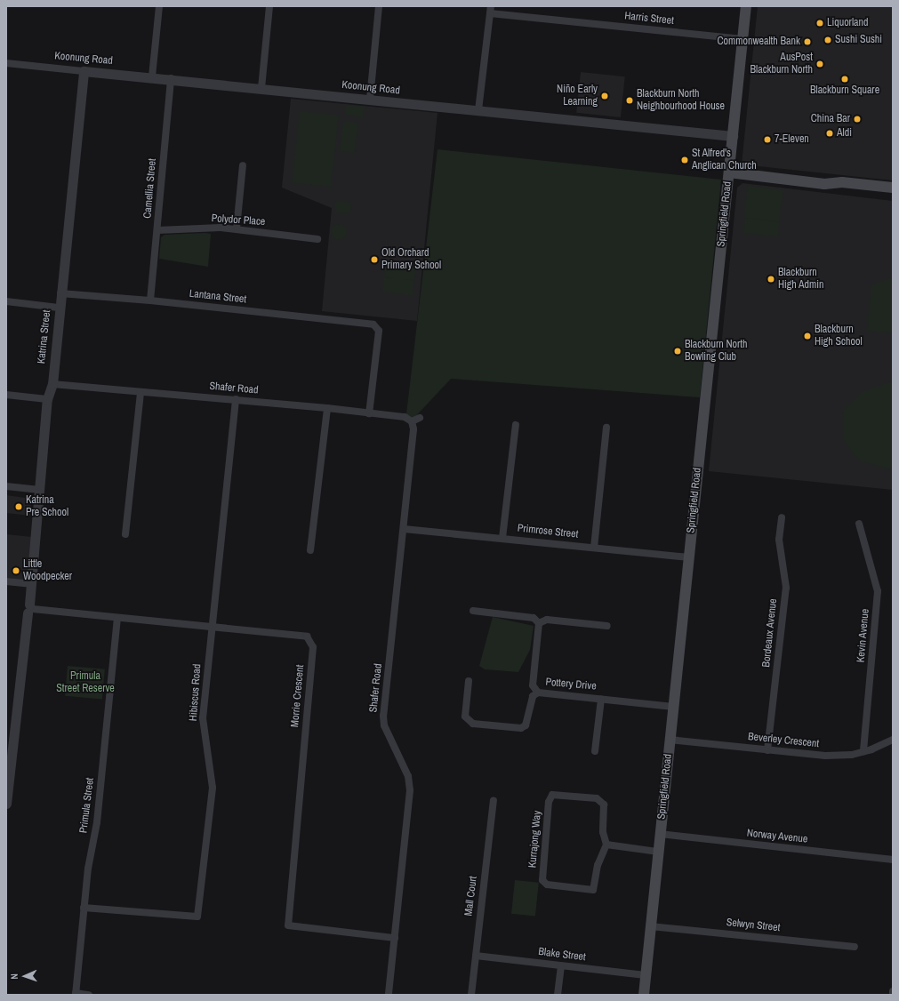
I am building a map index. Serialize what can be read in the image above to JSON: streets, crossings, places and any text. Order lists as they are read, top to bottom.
{
  "streets": {
    "main road": ["Springfield Road"],
    "street": [
      "Harris Street",
      "Koonung Road",
      "Camellia Street",
      "Polydor Place",
      "Lantana Street",
      "Katrina Street",
      "Shafer Road",
      "Primrose Street",
      "Bordeaux Avenue",
      "Kevin Avenue",
      "Pottery Drive",
      "Hibiscus Road",
      "Morrie Crescent",
      "Beverley Crescent",
      "Primula Street",
      "Norway Avenue",
      "Kurrajong Way",
      "Mall Court",
      "Selwyn Street",
      "Blake Street"
    ]
  },
  "crossings": [
    ["Harris Street", "Springfield Road"],
    ["Koonung Road", "Camellia Street"],
    ["Koonung Road", "Springfield Road"],
    ["Koonung Road", "Katrina Street"],
    ["Camellia Street", "Polydor Place"],
    ["Camellia Street", "Lantana Street"],
    ["Springfield Road", "Primrose Street"],
    ["Springfield Road", "Pottery Drive"],
    ["Springfield Road", "Beverley Crescent"],
    ["Springfield Road", "Norway Avenue"],
    ["Springfield Road", "Selwyn Street"],
    ["Springfield Road", "Blake Street"],
    ["Lantana Street", "Katrina Street"],
    ["Lantana Street", "Shafer Road"],
    ["Katrina Street", "Shafer Road"],
    ["Katrina Street", "Morrie Crescent"],
    ["Shafer Road", "Primrose Street"],
    ["Shafer Road", "Hibiscus Road"],
    ["Shafer Road", "Morrie Crescent"],
    ["Bordeaux Avenue", "Beverley Crescent"],
    ["Kevin Avenue", "Beverley Crescent"],
    ["Hibiscus Road", "Morrie Crescent"],
    ["Hibiscus Road", "Primula Street"],
    ["Morrie Crescent", "Primula Street"],
    ["Mall Court", "Blake Street"]
  ],
  "parks": ["Primula Street Reserve"],
  "places": [
    "Liquorland",
    "Sushi Sushi",
    "Commonwealth Bank",
    "AusPost Blackburn North",
    "Blackburn Square",
    "Niño Early Learning",
    "Blackburn North Neighbourhood House",
    "China Bar",
    "Aldi",
    "7-Eleven",
    "St Alfred's Anglican Church",
    "Old Orchard Primary School",
    "Blackburn High Admin",
    "Blackburn High School",
    "Blackburn North Bowling Club",
    "Katrina Pre School",
    "Little Woodpecker"
  ],
  "north": "left"
}
